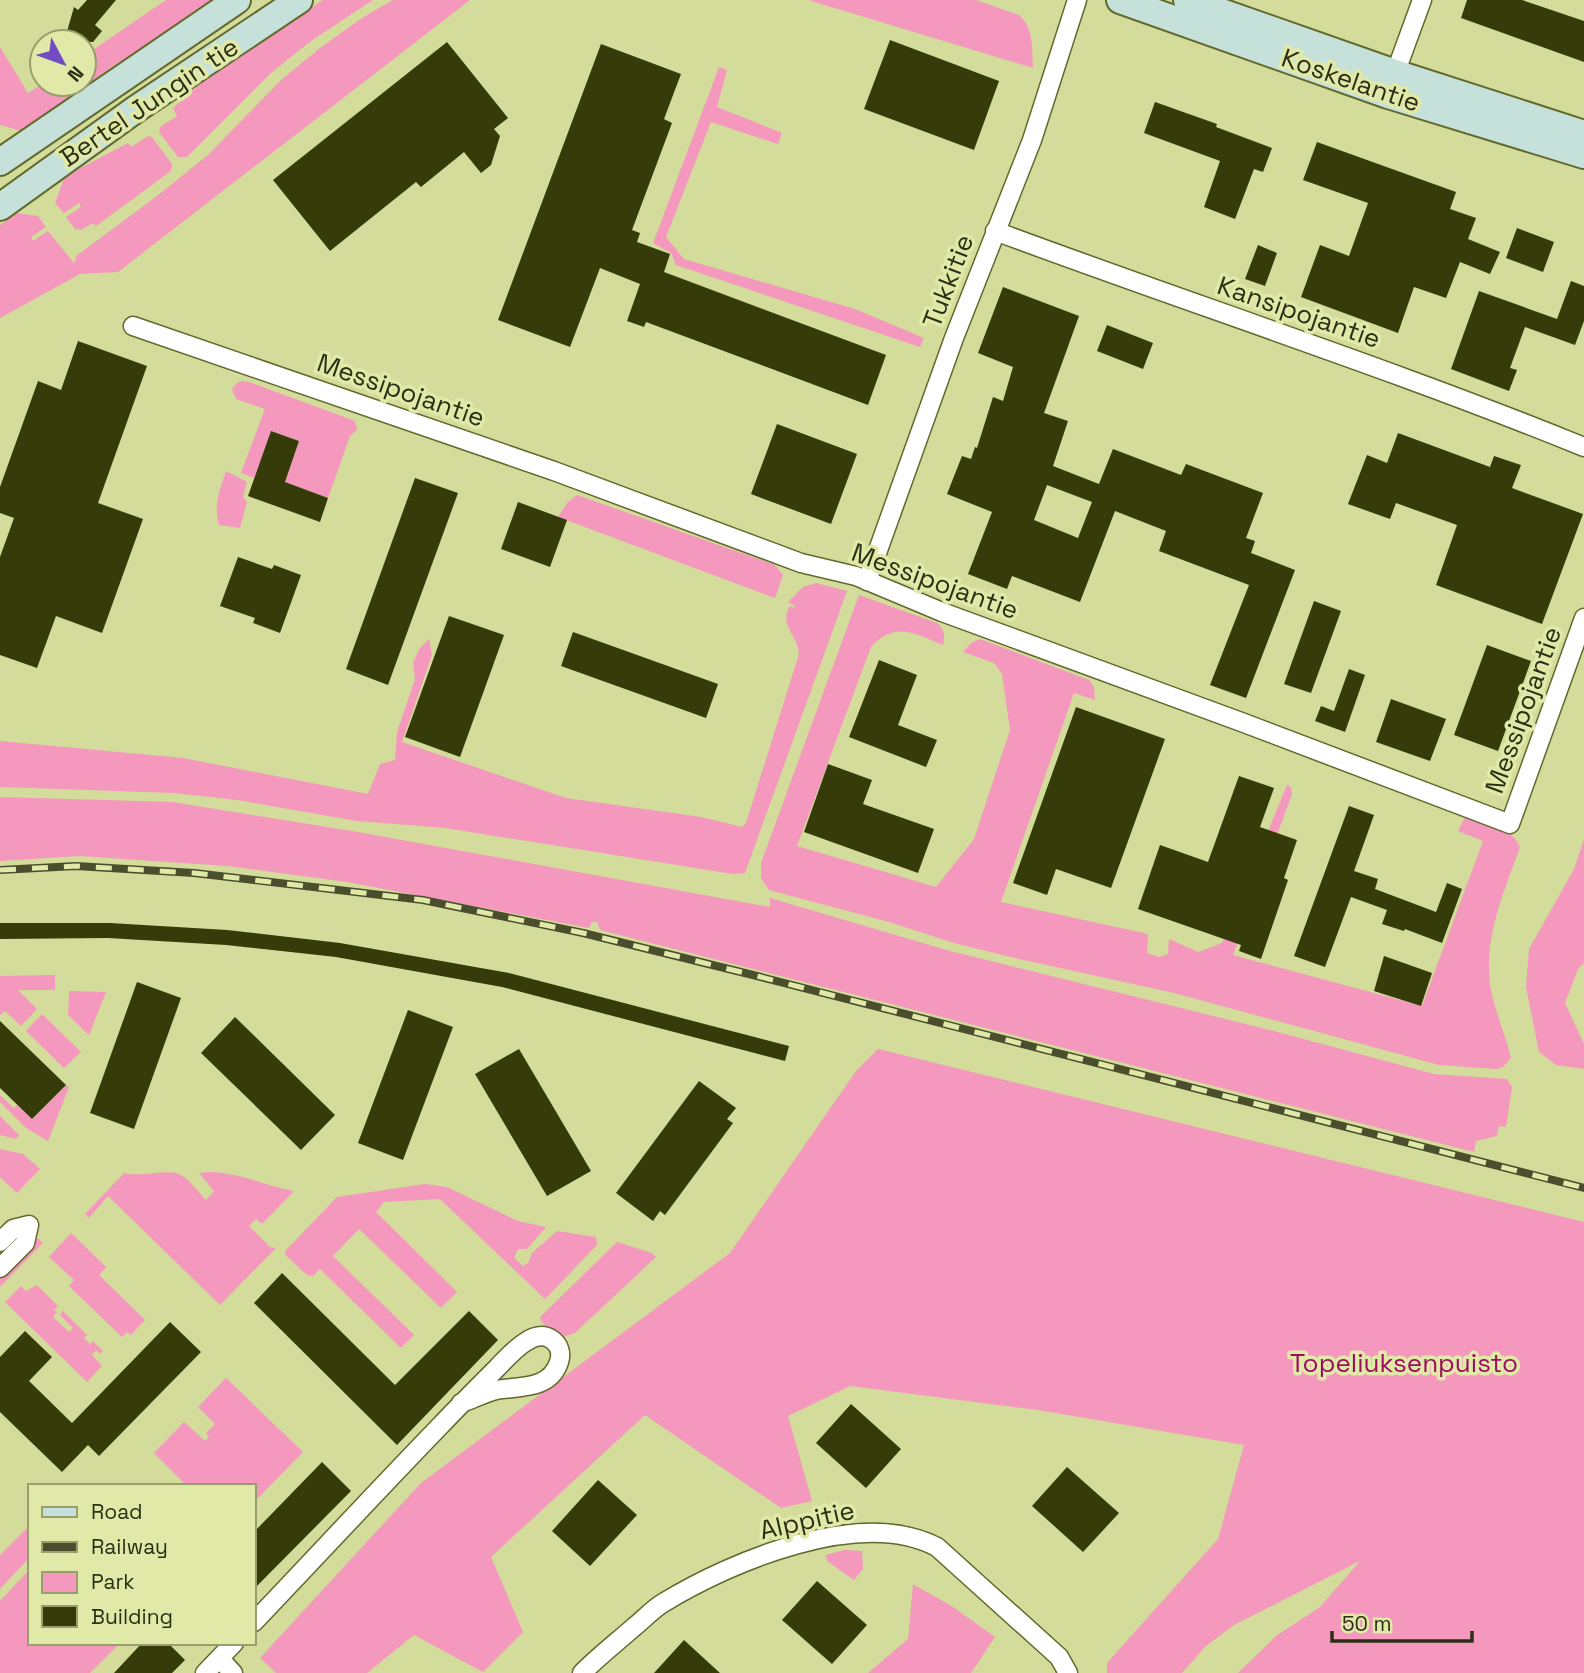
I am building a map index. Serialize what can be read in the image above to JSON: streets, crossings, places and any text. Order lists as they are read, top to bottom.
{
  "streets": {
    "main road": ["Koskelantie", "Bertel Jungin tie"],
    "street": [
      "Tukkitie",
      "Kansipojantie",
      "Messipojantie",
      "Alppitie"
    ]
  },
  "crossings": [
    ["Tukkitie", "Kansipojantie"],
    ["Tukkitie", "Messipojantie"]
  ],
  "parks": ["Topeliuksenpuisto"],
  "legend": [
    "Road",
    "Railway",
    "Park",
    "Building"
  ],
  "scale_bar": "50 m",
  "north": "bottom right"
}
